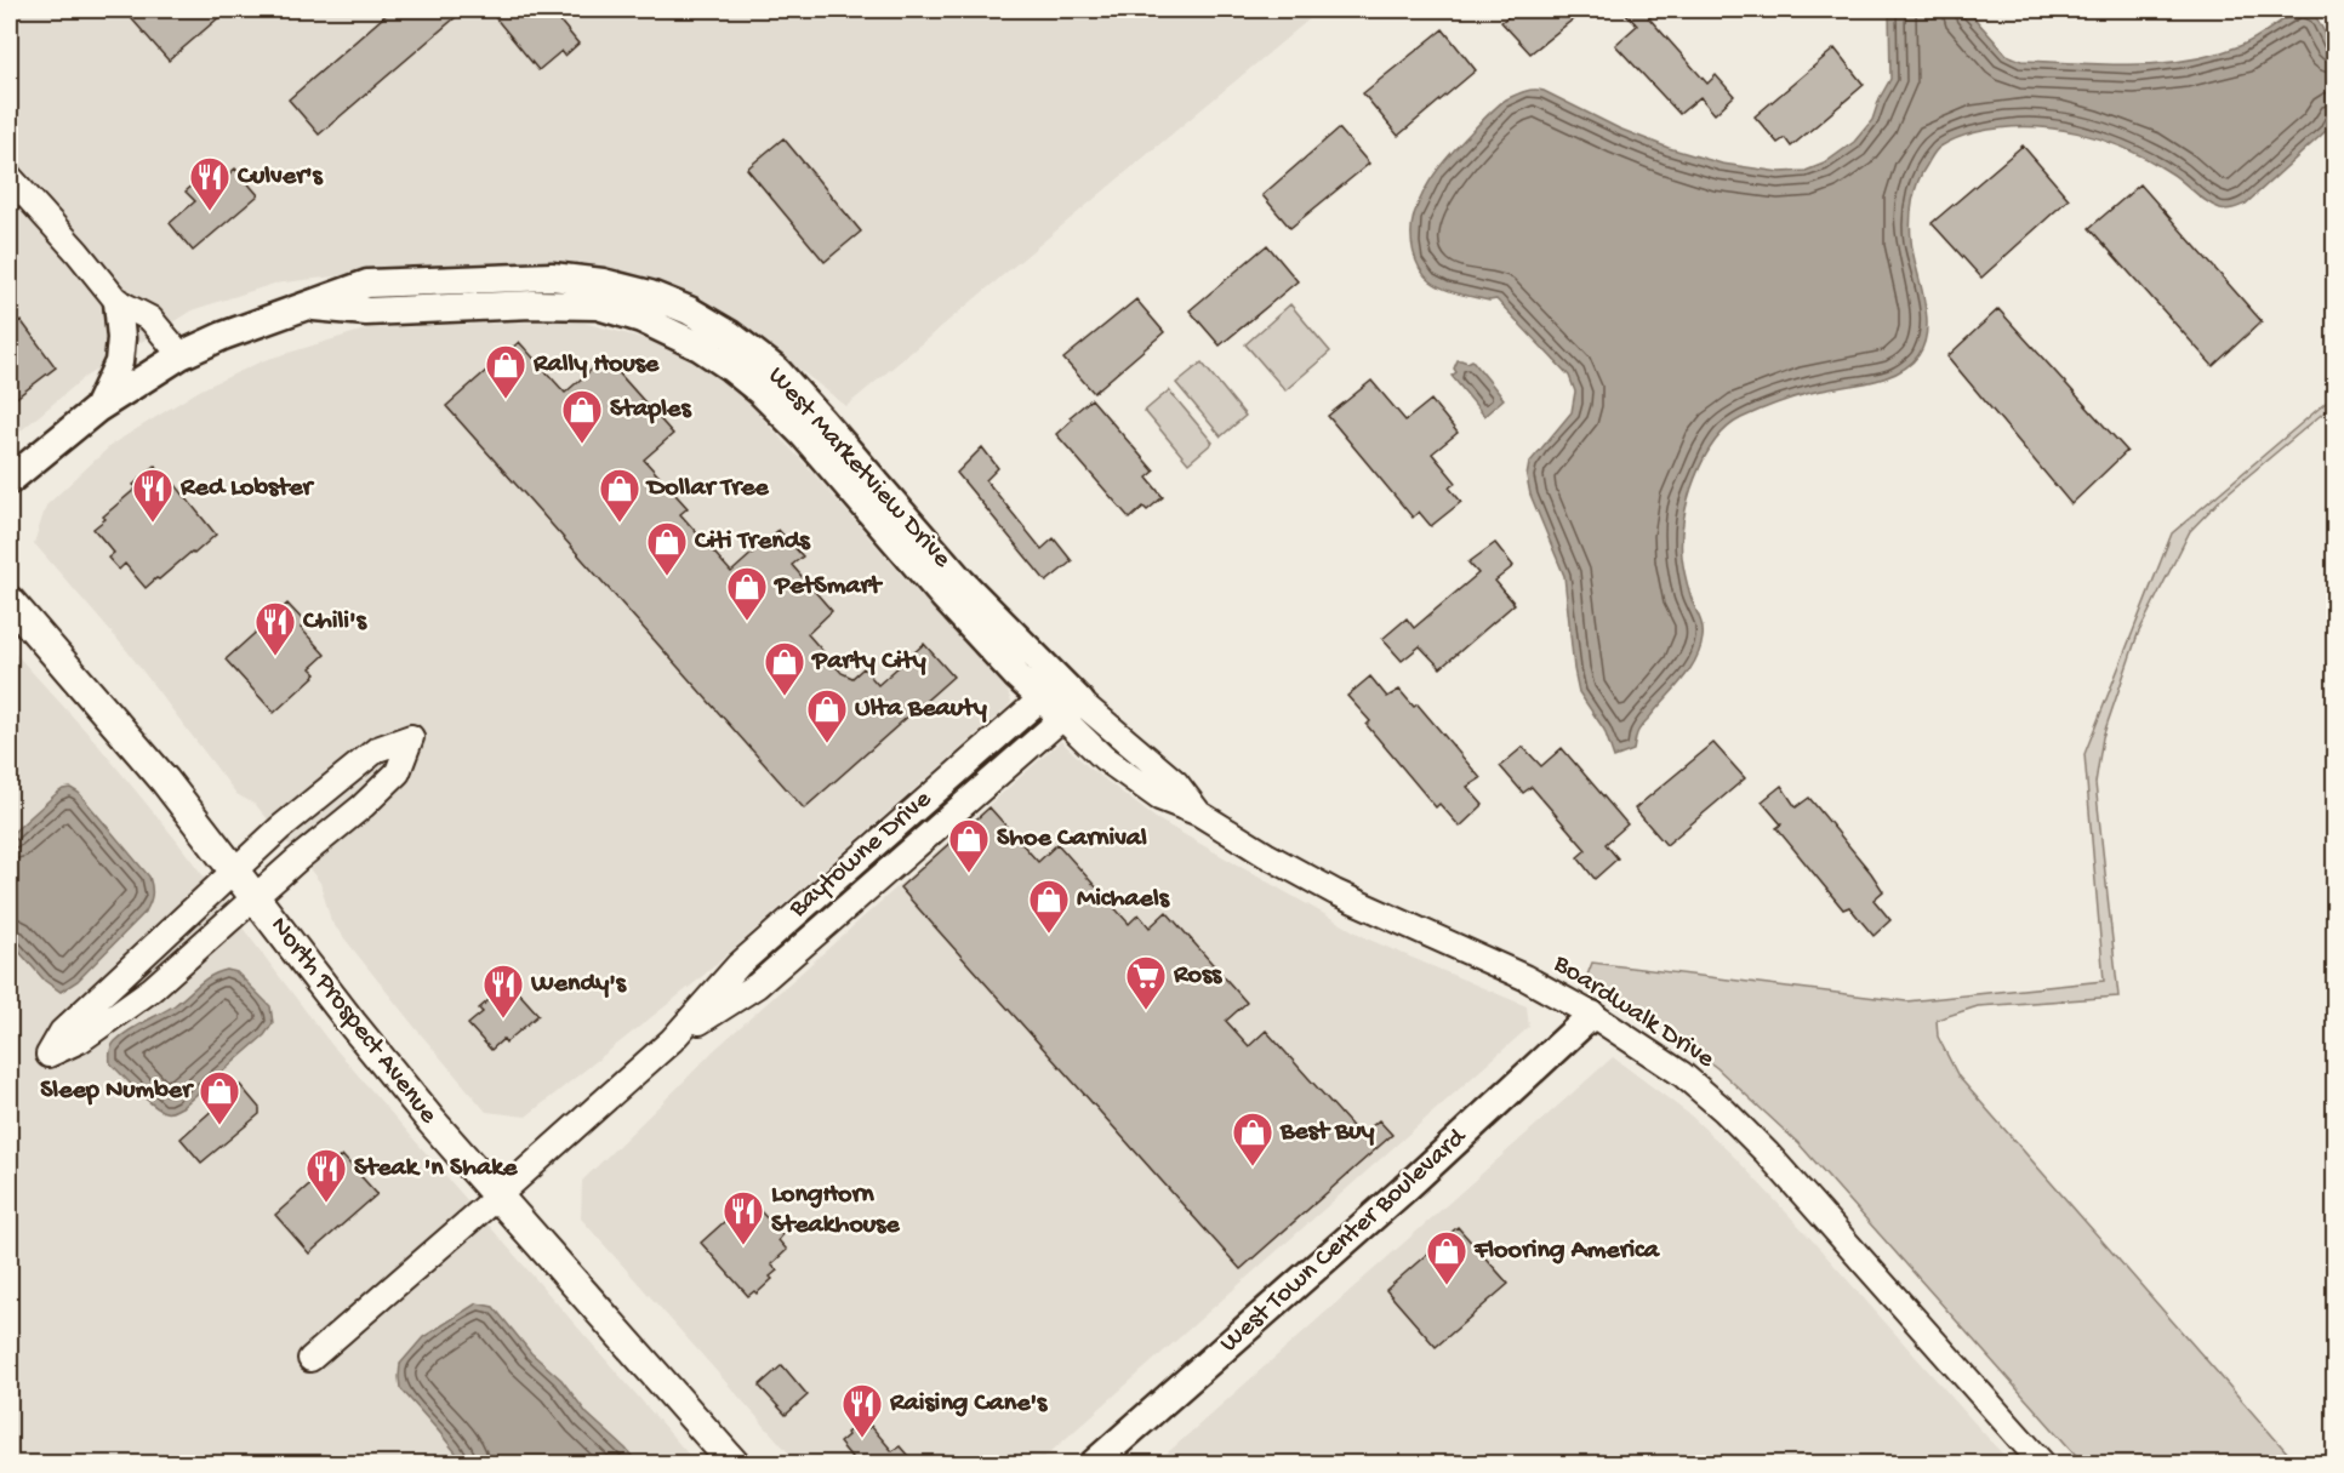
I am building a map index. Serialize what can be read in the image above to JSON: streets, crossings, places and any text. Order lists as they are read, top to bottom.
{
  "streets": {
    "main road": ["West Marketview Drive", "North Prospect Avenue", "West Town Center Boulevard"],
    "street": ["Baytowne Drive", "Boardwalk Drive"]
  },
  "crossings": [
    ["West Marketview Drive", "Baytowne Drive"],
    ["West Marketview Drive", "Boardwalk Drive"],
    ["Baytowne Drive", "Boardwalk Drive"],
    ["Baytowne Drive", "North Prospect Avenue"],
    ["Boardwalk Drive", "West Town Center Boulevard"]
  ],
  "places": {
    "restaurant": [
      "Culver's",
      "Red Lobster",
      "Chili's",
      "Wendy's",
      "Steak 'n Shake",
      "LongHorn Steakhouse",
      "Raising Cane's"
    ],
    "shop": [
      "Rally House",
      "Staples",
      "Dollar Tree",
      "Citi Trends",
      "PetSmart",
      "Party City",
      "Ulta Beauty",
      "Shoe Carnival",
      "Michaels",
      "Sleep Number",
      "Best Buy",
      "Flooring America"
    ],
    "supermarket": ["Ross"]
  }
}
